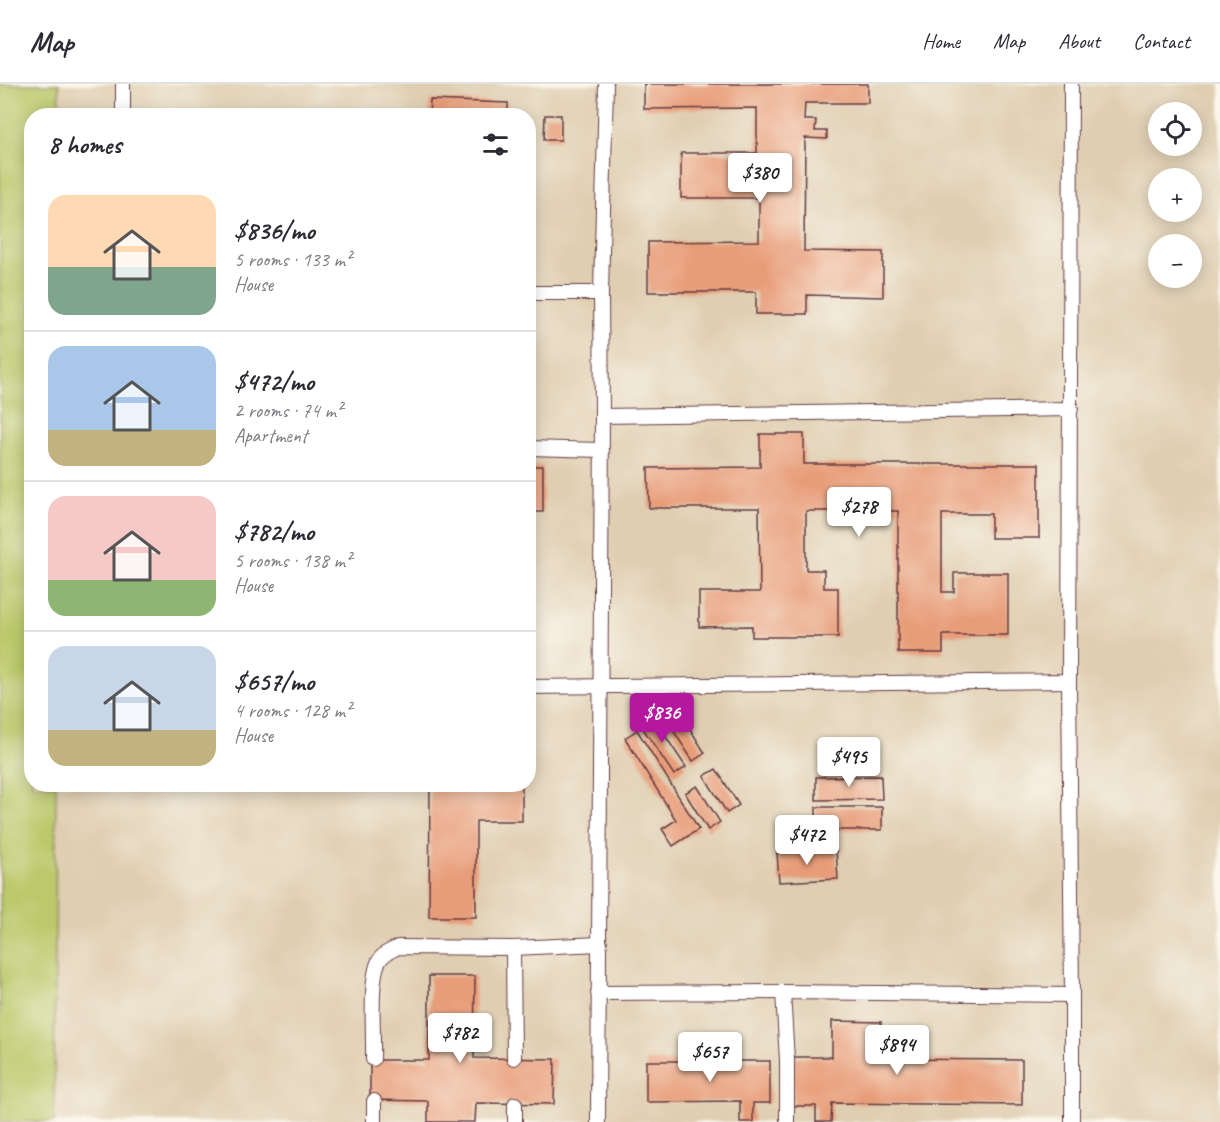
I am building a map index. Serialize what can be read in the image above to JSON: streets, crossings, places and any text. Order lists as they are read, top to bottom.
{
  "page": {
    "header": "Map",
    "nav": [
      "Home",
      "Map",
      "About",
      "Contact"
    ],
    "map_buttons": ["+", "−"],
    "heading": "8 homes",
    "price": [
      "$380",
      "$278",
      "$836",
      "$495",
      "$472",
      "$782",
      "$894",
      "$657"
    ],
    "list": [
      {
        "name": "$836/mo",
        "note": "5 rooms · 133 m² · House"
      },
      {
        "name": "$472/mo",
        "note": "2 rooms · 74 m² · Apartment"
      },
      {
        "name": "$782/mo",
        "note": "5 rooms · 138 m² · House"
      },
      {
        "name": "$657/mo",
        "note": "4 rooms · 128 m² · House"
      }
    ]
  }
}
